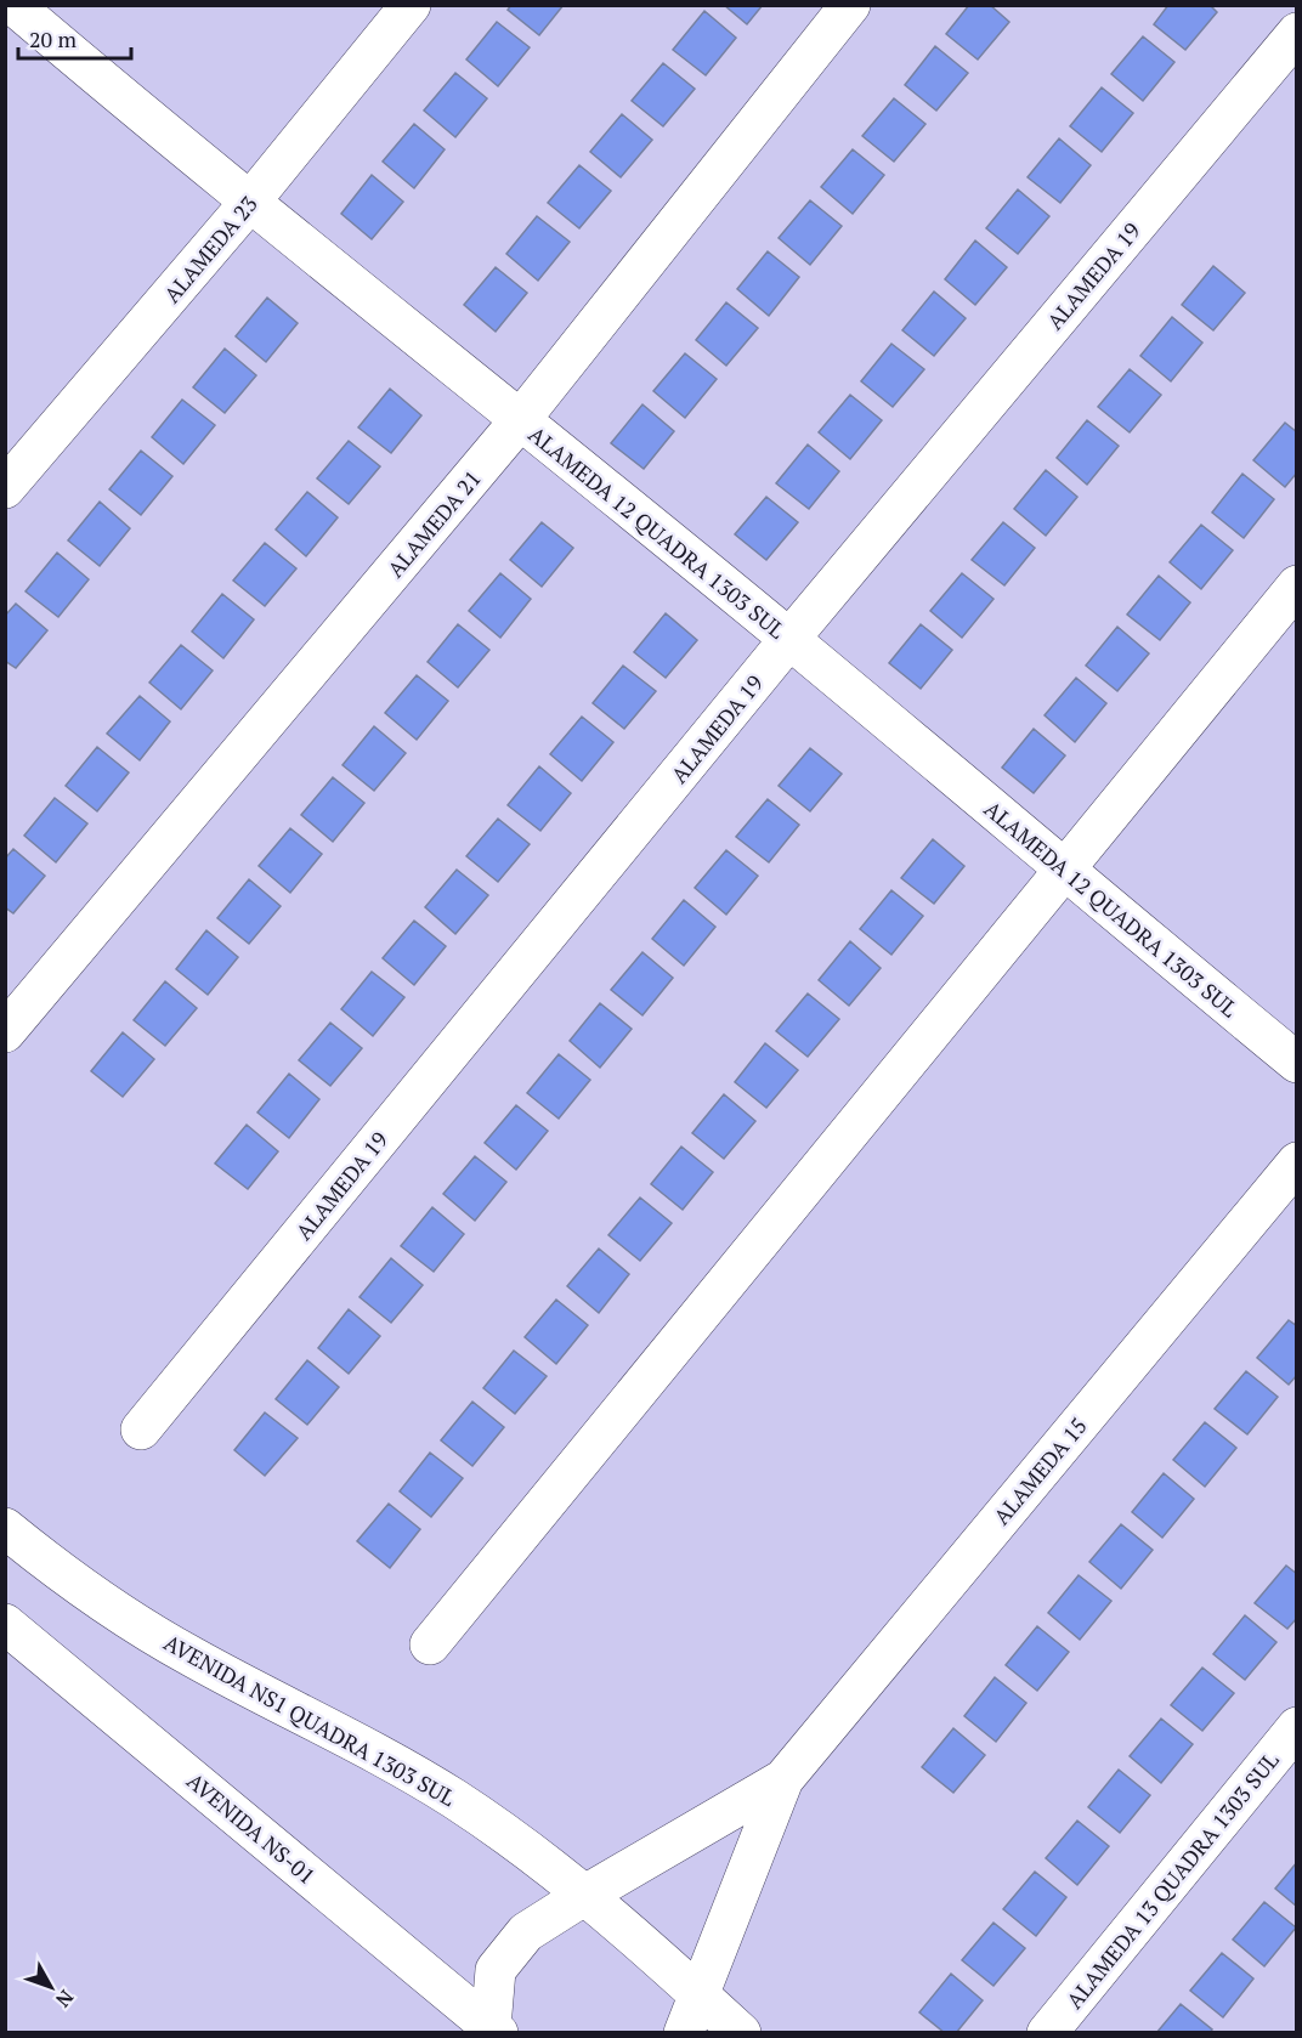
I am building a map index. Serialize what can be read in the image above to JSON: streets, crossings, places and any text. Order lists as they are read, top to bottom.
{
  "streets": {
    "street": [
      "ALAMEDA 23",
      "ALAMEDA 19",
      "ALAMEDA 21",
      "ALAMEDA 12 QUADRA 1303 SUL",
      "ALAMEDA 15",
      "AVENIDA NS1 QUADRA 1303 SUL",
      "AVENIDA NS-01",
      "ALAMEDA 13 QUADRA 1303 SUL"
    ]
  },
  "crossings": [
    ["ALAMEDA 23", "ALAMEDA 12 QUADRA 1303 SUL"],
    ["ALAMEDA 19", "ALAMEDA 12 QUADRA 1303 SUL"],
    ["ALAMEDA 21", "ALAMEDA 12 QUADRA 1303 SUL"]
  ],
  "scale_bar": "20 m",
  "north": "bottom right"
}
